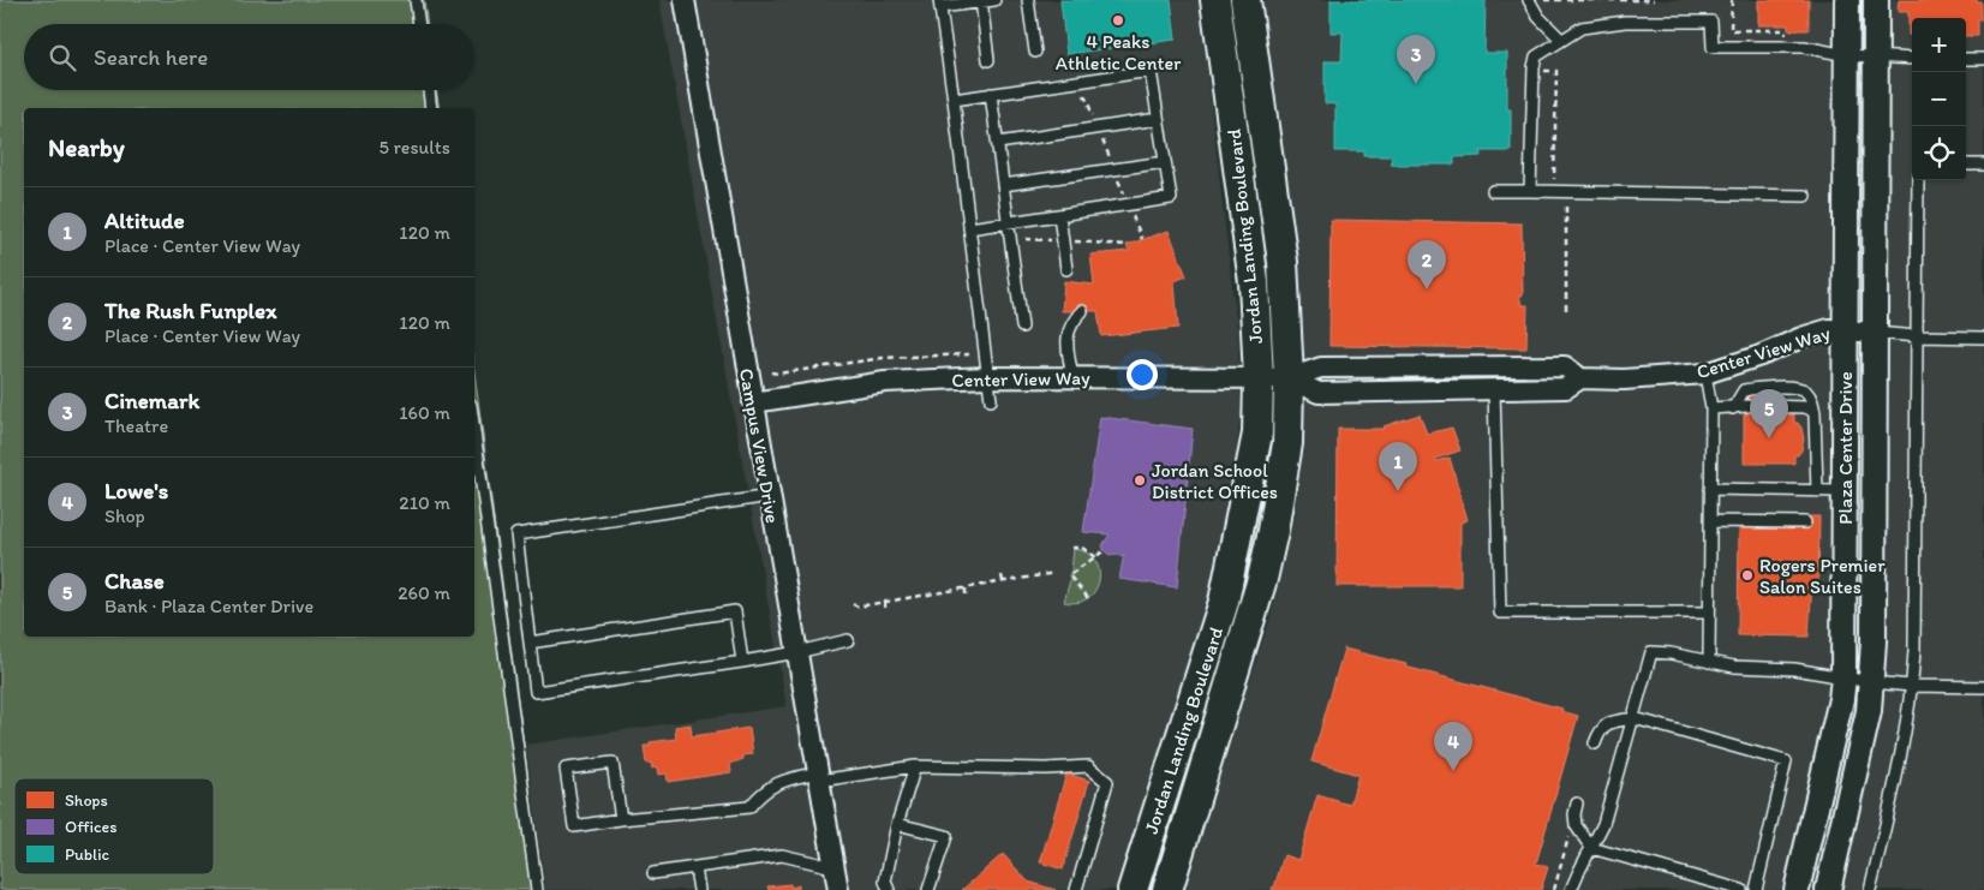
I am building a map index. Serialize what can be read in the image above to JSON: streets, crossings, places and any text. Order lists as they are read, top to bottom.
{
  "streets": {
    "main road": ["Jordan Landing Boulevard"],
    "street": ["Center View Way", "Campus View Drive", "Plaza Center Drive"]
  },
  "crossings": [
    ["Jordan Landing Boulevard", "Center View Way"],
    ["Center View Way", "Campus View Drive"],
    ["Center View Way", "Plaza Center Drive"]
  ],
  "places": ["4 Peaks Athletic Center", "Jordan School District Offices", "Rogers Premier Salon Suites"],
  "legend": ["Shops", "Offices", "Public"],
  "page": {
    "map_buttons": ["+", "−"],
    "search": "Search here",
    "pins": [
      "3",
      "2",
      "5",
      "1",
      "4"
    ],
    "heading": ["Nearby", "5 results"],
    "list": [
      {
        "mark": "1",
        "name": "Altitude",
        "note": "Place · Center View Way",
        "value": "120 m"
      },
      {
        "mark": "2",
        "name": "The Rush Funplex",
        "note": "Place · Center View Way",
        "value": "120 m"
      },
      {
        "mark": "3",
        "name": "Cinemark",
        "note": "Theatre",
        "value": "160 m"
      },
      {
        "mark": "4",
        "name": "Lowe's",
        "note": "Shop",
        "value": "210 m"
      },
      {
        "mark": "5",
        "name": "Chase",
        "note": "Bank · Plaza Center Drive",
        "value": "260 m"
      }
    ]
  }
}
